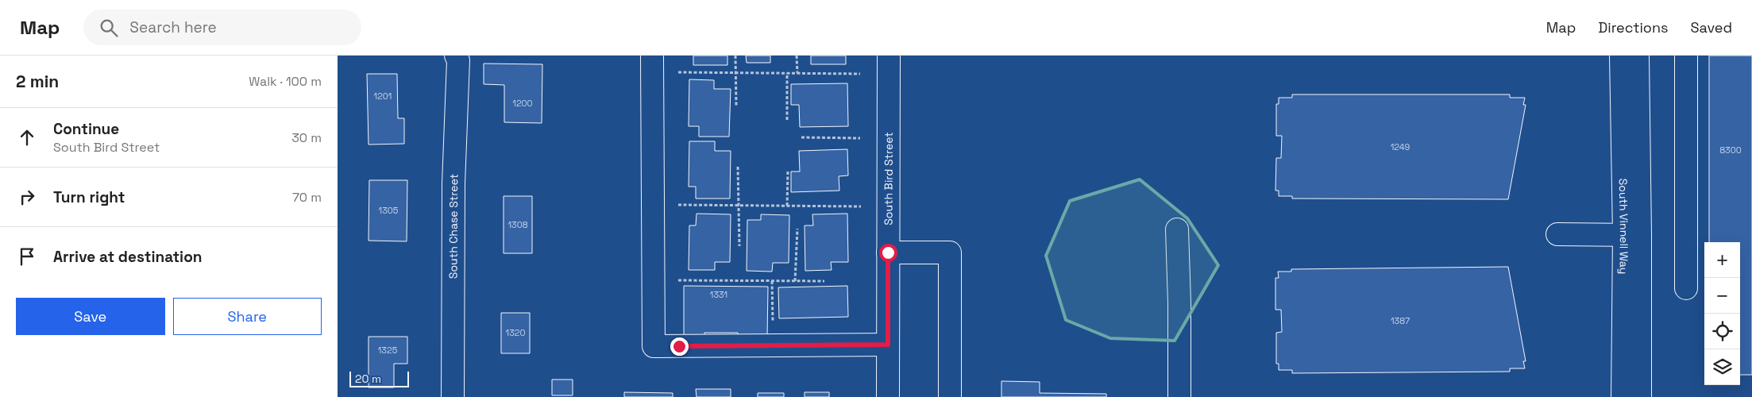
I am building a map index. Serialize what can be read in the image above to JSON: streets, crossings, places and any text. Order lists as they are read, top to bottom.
{
  "streets": {
    "street": ["South Bird Street", "South Chase Street", "South Vinnell Way"]
  },
  "house_numbers": [
    "1201",
    "1200",
    "1249",
    "8300",
    "1305",
    "1308",
    "1331",
    "1387",
    "1320",
    "1325"
  ],
  "scale_bar": "20 m",
  "page": {
    "header": "Map",
    "search": "Search here",
    "nav": ["Map", "Directions", "Saved"],
    "heading": ["2 min", "Walk · 100 m"],
    "list": [
      ["Continue", "South Bird Street", "30 m"],
      ["Turn right", "70 m"],
      "Arrive at destination"
    ],
    "map_buttons": ["+", "−"],
    "buttons": ["Save", "Share"],
    "scale": "20 m"
  }
}
